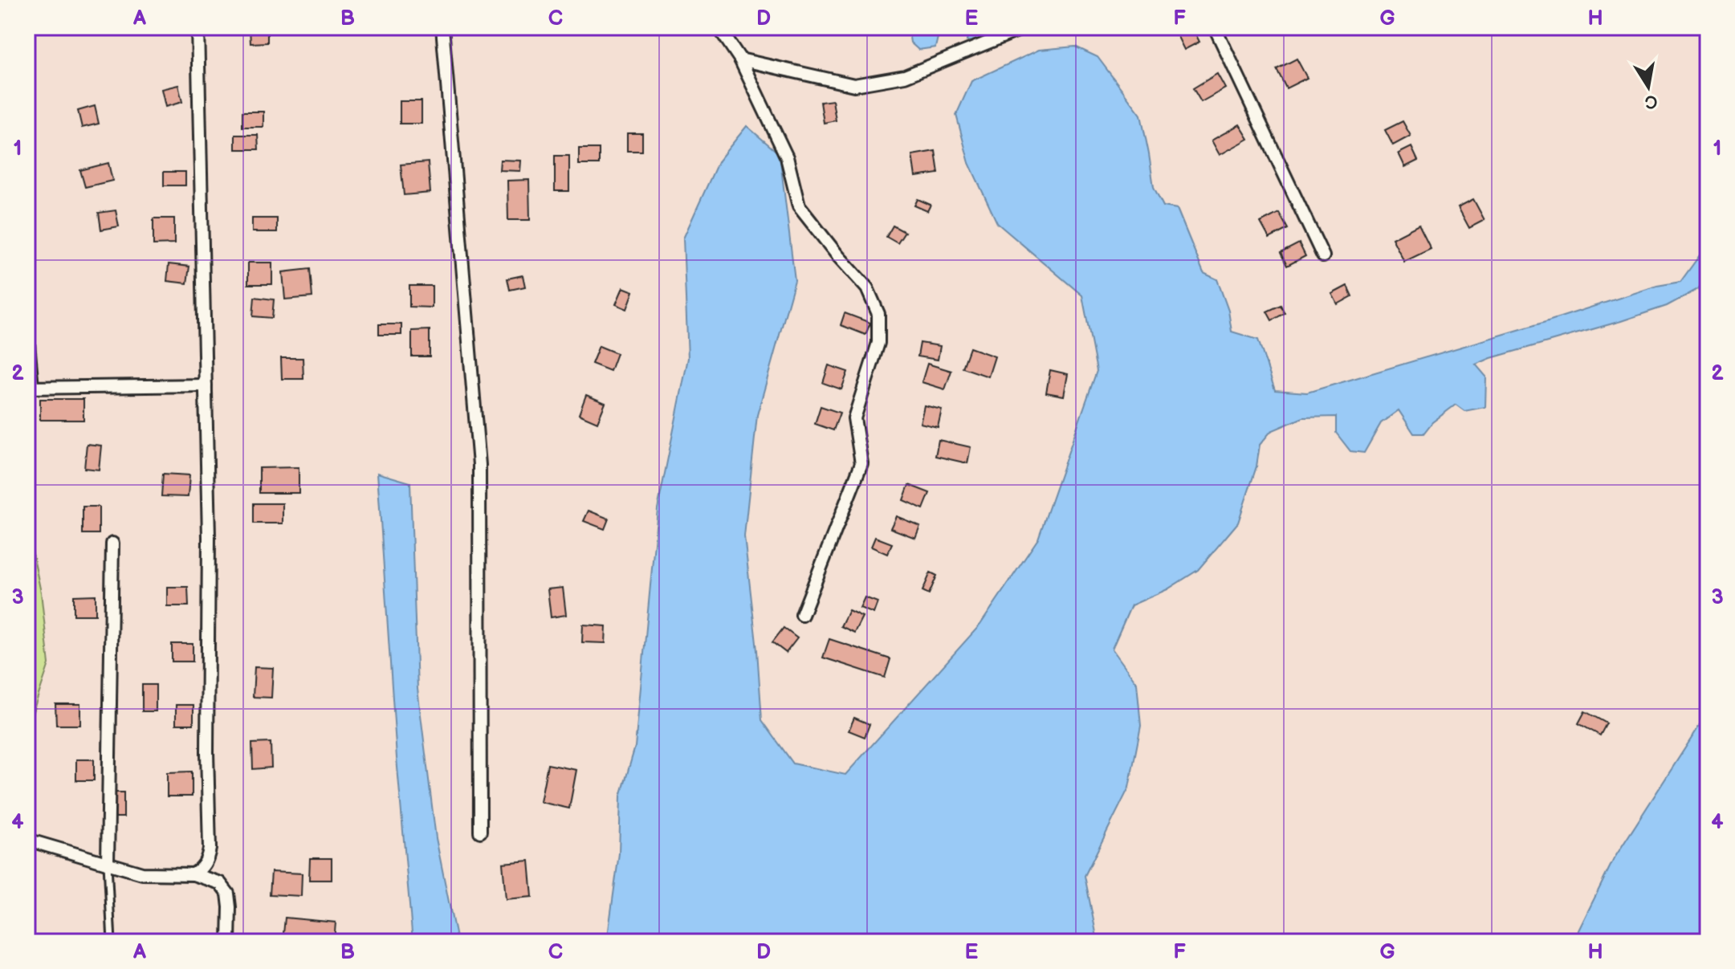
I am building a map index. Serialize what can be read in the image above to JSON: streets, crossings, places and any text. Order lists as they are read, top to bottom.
{
  "north": "bottom",
  "grid": {
    "columns": [
      "A",
      "B",
      "C",
      "D",
      "E",
      "F",
      "G",
      "H"
    ],
    "rows": [
      "1",
      "2",
      "3",
      "4"
    ]
  }
}
